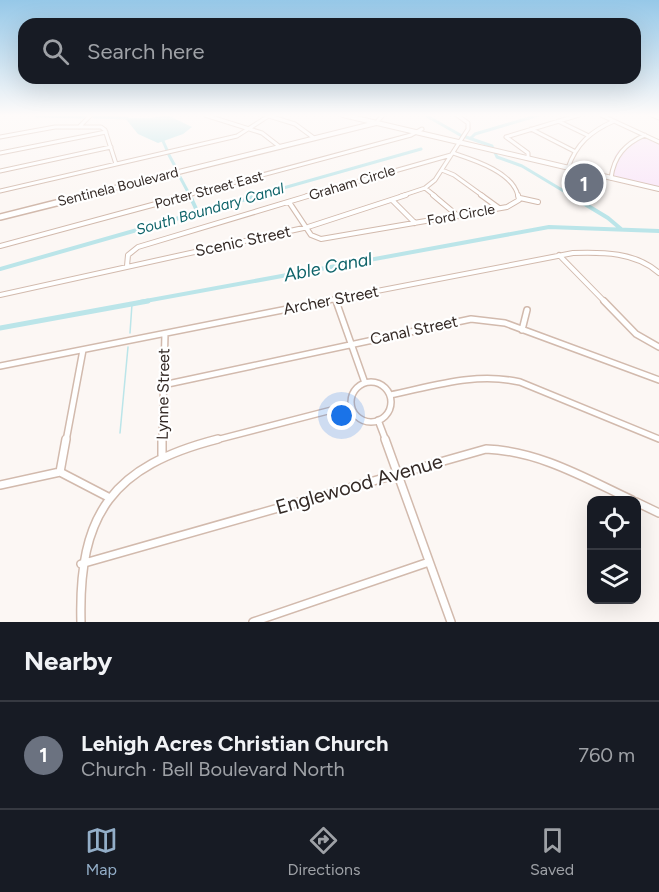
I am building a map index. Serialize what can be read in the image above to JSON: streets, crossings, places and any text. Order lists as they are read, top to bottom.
{
  "streets": {
    "street": [
      "Graham Circle",
      "Sentinela Boulevard",
      "Porter Street East",
      "Ford Circle",
      "Scenic Street",
      "Archer Street",
      "Canal Street",
      "Lynne Street",
      "Englewood Avenue"
    ]
  },
  "crossings": [
    ["Graham Circle", "Ford Circle"],
    ["Graham Circle", "Scenic Street"],
    ["Ford Circle", "Scenic Street"],
    ["Archer Street", "Lynne Street"],
    ["Canal Street", "Lynne Street"]
  ],
  "water": ["South Boundary Canal", "Able Canal"],
  "page": {
    "search": "Search here",
    "pins": "1",
    "heading": "Nearby",
    "list": [
      {
        "mark": "1",
        "name": "Lehigh Acres Christian Church",
        "note": "Church · Bell Boulevard North",
        "value": "760 m"
      }
    ],
    "nav": ["Map", "Directions", "Saved"]
  }
}
